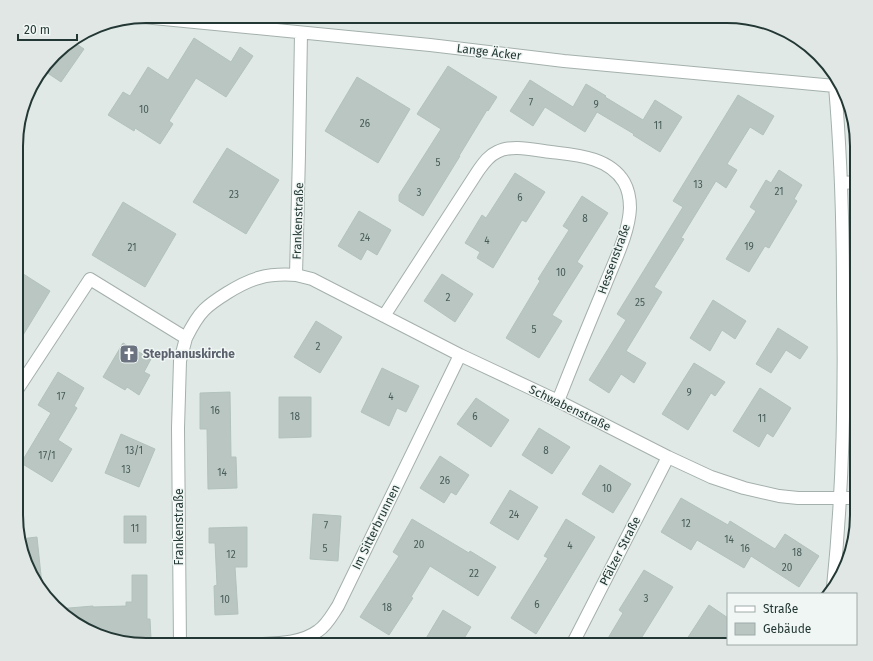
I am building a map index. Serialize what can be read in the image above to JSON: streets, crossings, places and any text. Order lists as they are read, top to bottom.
{
  "streets": {
    "street": [
      "Lange Äcker",
      "Frankenstraße",
      "Hessenstraße",
      "Schwabenstraße",
      "Im Sitterbrunnen",
      "Pfälzer Straße"
    ]
  },
  "crossings": [
    ["Lange Äcker", "Frankenstraße"],
    ["Frankenstraße", "Schwabenstraße"],
    ["Hessenstraße", "Schwabenstraße"],
    ["Schwabenstraße", "Im Sitterbrunnen"],
    ["Schwabenstraße", "Pfälzer Straße"]
  ],
  "places": {
    "church": ["Stephanuskirche"]
  },
  "house_numbers": [
    "7",
    "9",
    "10",
    "26",
    "11",
    "5",
    "13",
    "21",
    "3",
    "23",
    "6",
    "8",
    "24",
    "4",
    "19",
    "21",
    "10",
    "2",
    "25",
    "5",
    "2",
    "9",
    "17",
    "4",
    "16",
    "18",
    "6",
    "11",
    "13/1",
    "8",
    "17/1",
    "13",
    "14",
    "26",
    "10",
    "24",
    "12",
    "7",
    "11",
    "14",
    "20",
    "4",
    "5",
    "16",
    "18",
    "12",
    "20",
    "22",
    "3",
    "10",
    "6",
    "18"
  ],
  "legend": ["Straße", "Gebäude"],
  "scale_bar": "20 m"
}
